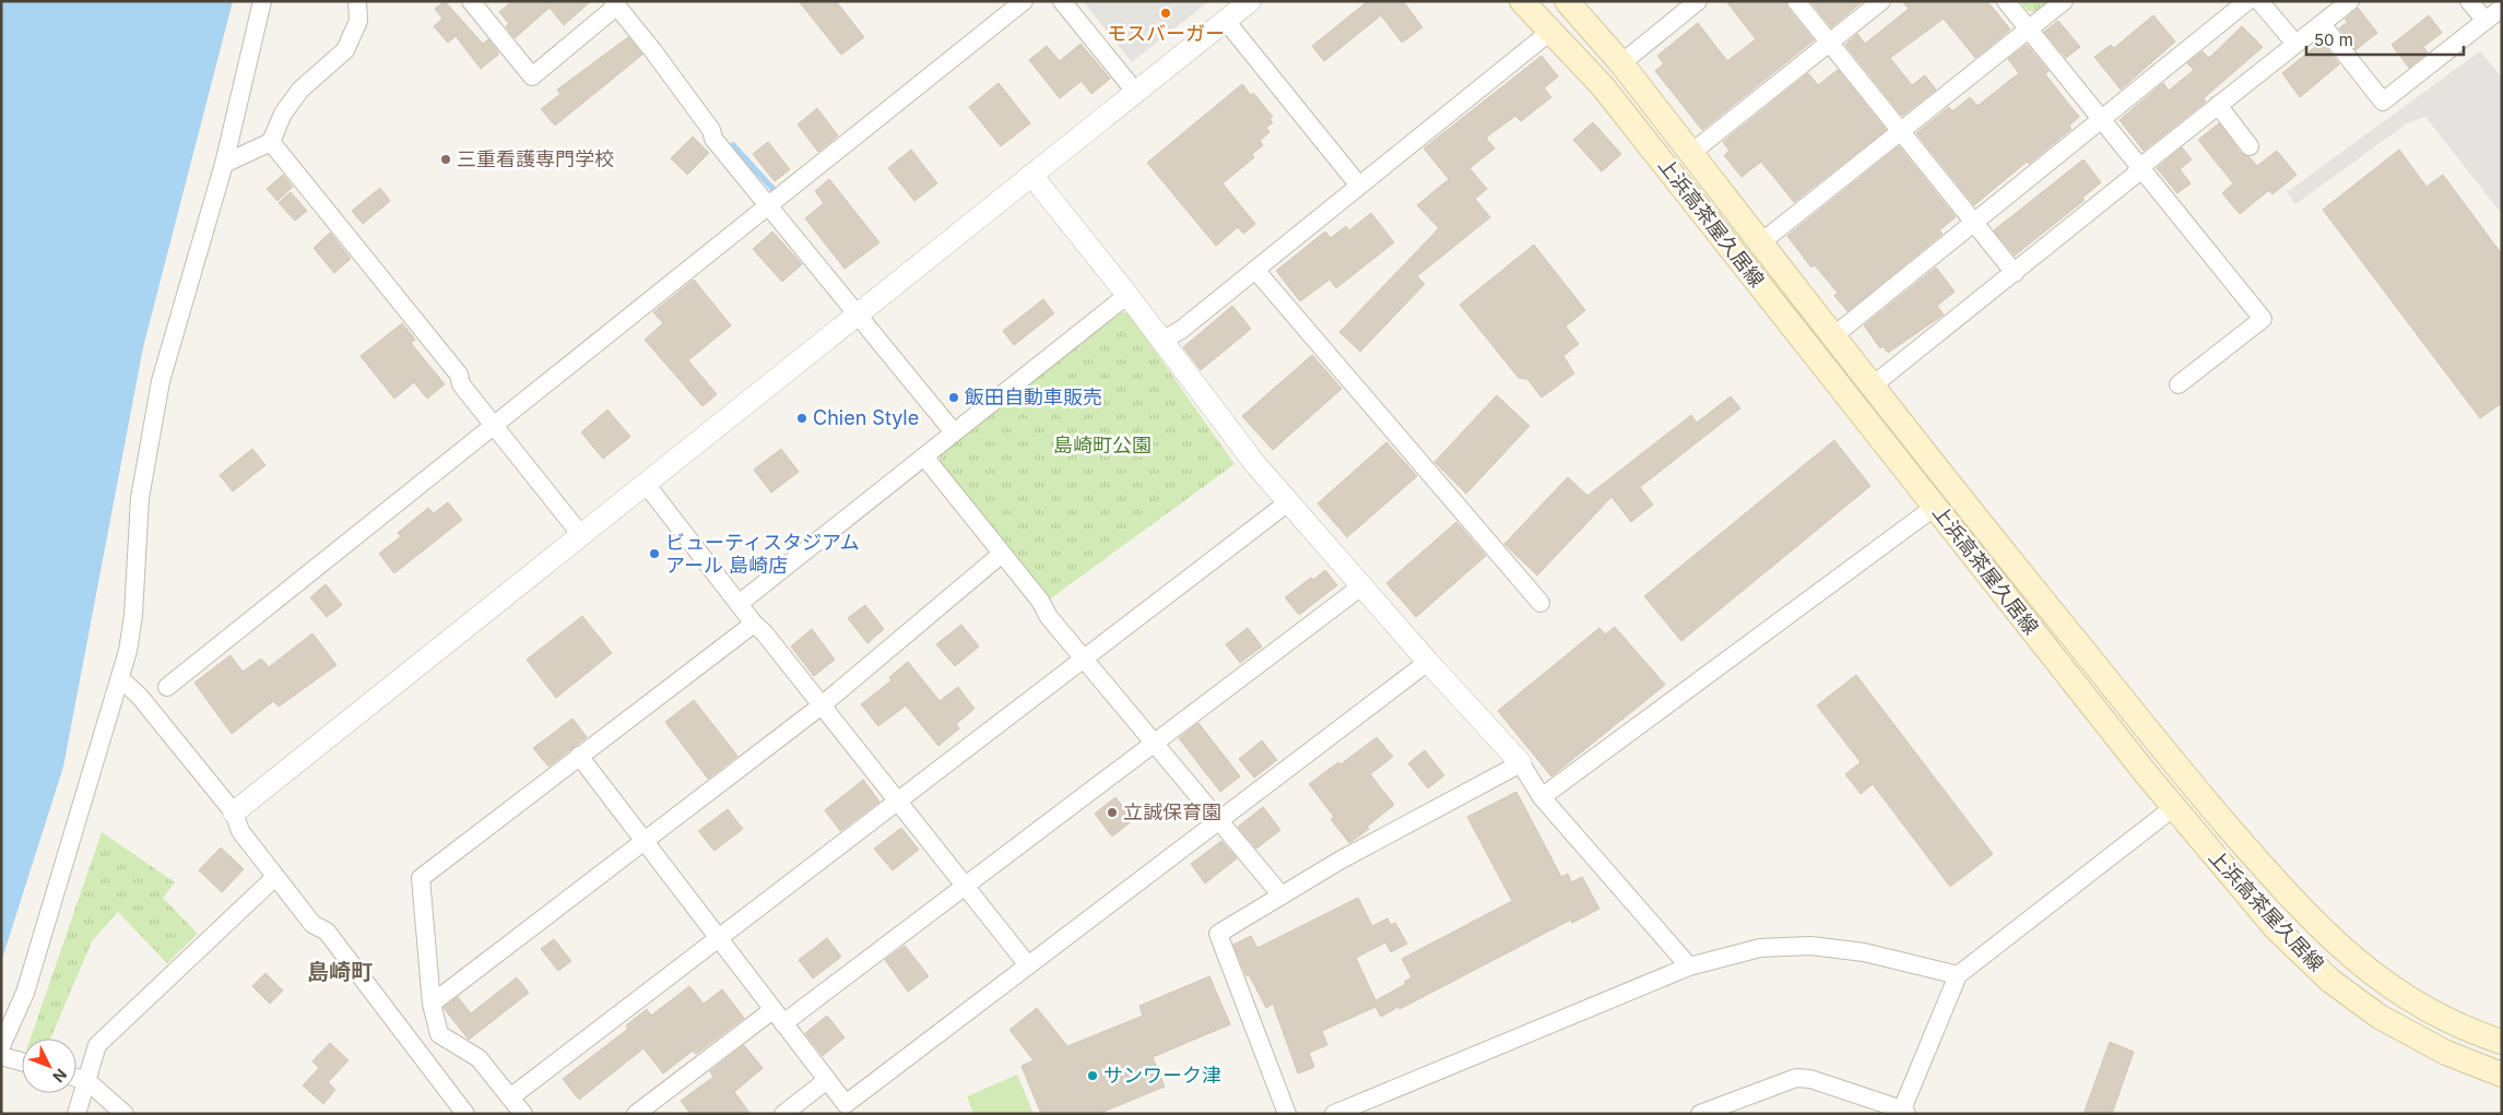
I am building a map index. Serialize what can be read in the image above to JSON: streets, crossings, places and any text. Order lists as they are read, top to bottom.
{
  "streets": {
    "main road": ["上浜高茶屋久居線"]
  },
  "districts": ["島崎町"],
  "parks": ["島崎町公園"],
  "places": [
    "モスバーガー",
    "三重看護専門学校",
    "飯田自動車販売",
    "Chien Style",
    "ビューティスタジアム アール 島崎店",
    "立誠保育園",
    "サンワーク津"
  ],
  "scale_bar": "50 m",
  "north": "bottom right"
}
